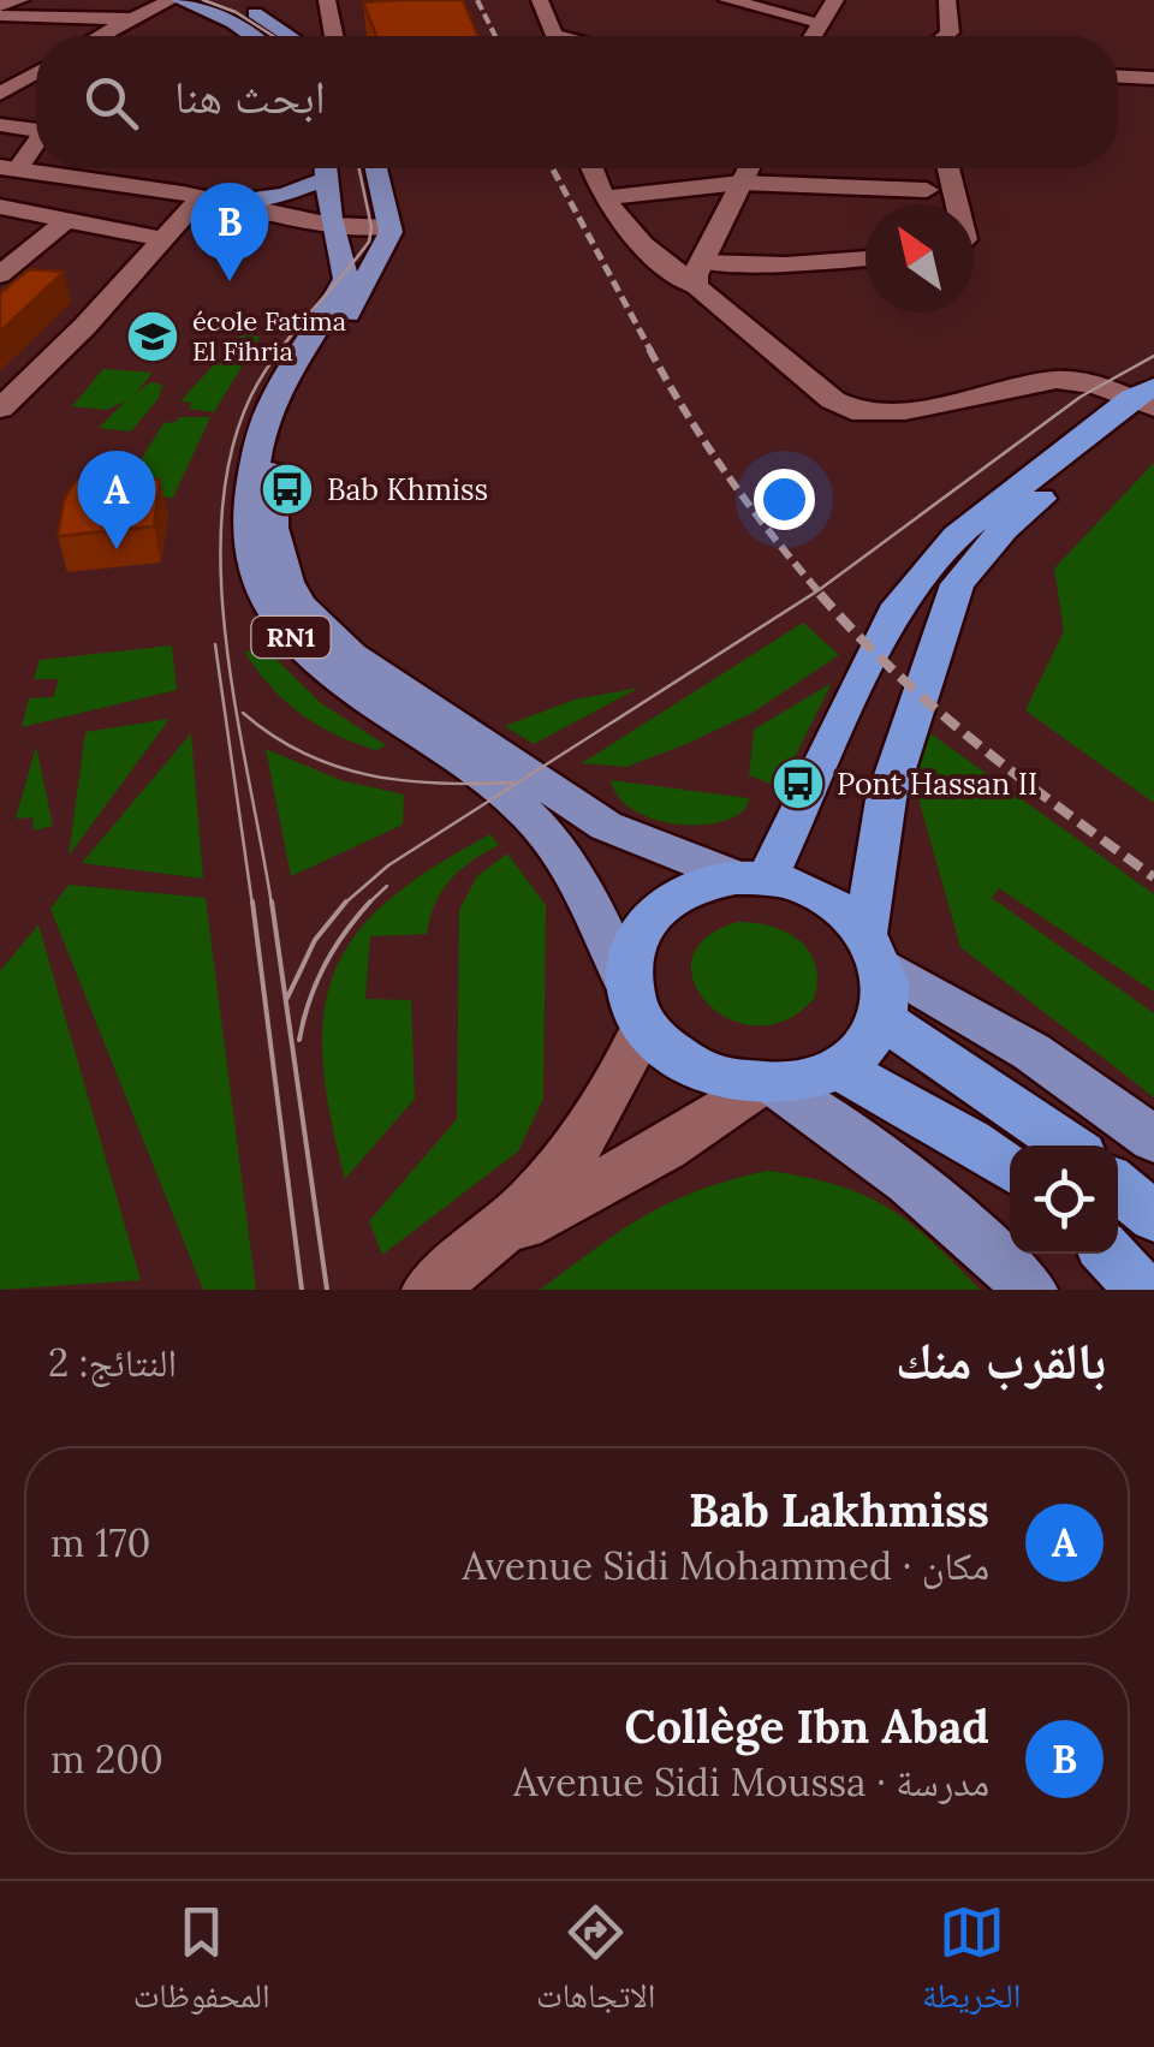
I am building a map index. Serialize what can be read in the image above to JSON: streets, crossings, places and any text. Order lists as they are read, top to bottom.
{
  "streets": {
    "highway": ["RN1"]
  },
  "places": {
    "school or university": ["école Fatima El Fihria"],
    "bus stop": ["Bab Khmiss", "Pont Hassan II"]
  },
  "north": "top left",
  "page": {
    "search": "ابحث هنا",
    "pins": ["B", "A"],
    "heading": ["بالقرب منك", "النتائج: 2"],
    "list": [
      {
        "mark": "A",
        "name": "Bab Lakhmiss",
        "note": "مكان · Avenue Sidi Mohammed",
        "value": "170 m"
      },
      {
        "mark": "B",
        "name": "Collège Ibn Abad",
        "note": "مدرسة · Avenue Sidi Moussa",
        "value": "200 m"
      }
    ],
    "nav": ["الخريطة", "الاتجاهات", "المحفوظات"]
  }
}
